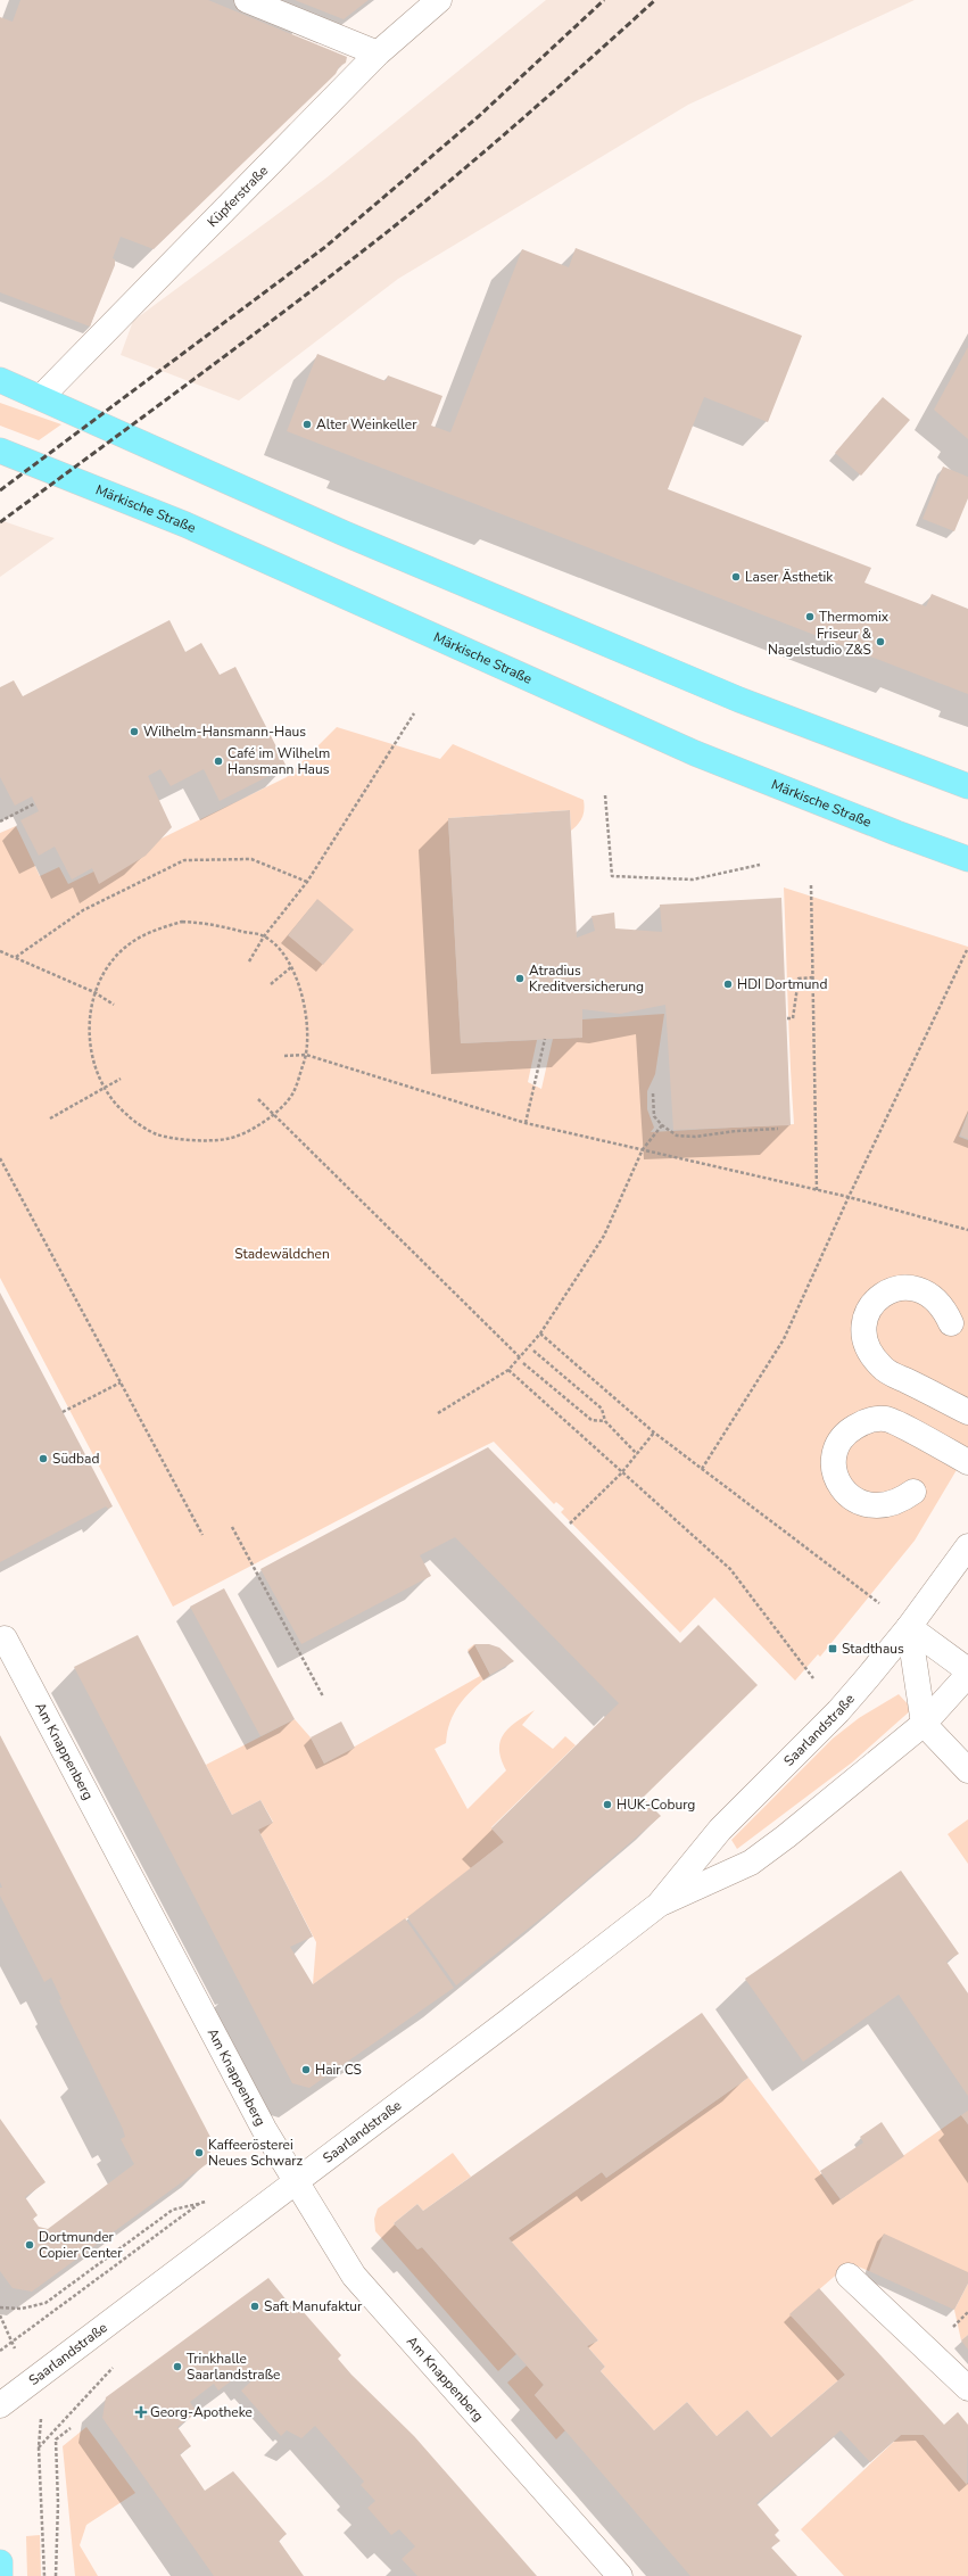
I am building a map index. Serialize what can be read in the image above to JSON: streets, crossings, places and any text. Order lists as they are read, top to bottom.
{
  "streets": {
    "main road": ["Märkische Straße"],
    "street": ["Küpferstraße", "Saarlandstraße", "Am Knappenberg"]
  },
  "crossings": [
    ["Saarlandstraße", "Am Knappenberg"]
  ],
  "parks": ["Stadewäldchen"],
  "places": {
    "other": [
      "Alter Weinkeller",
      "Laser Ästhetik",
      "Thermomix",
      "Friseur & Nagelstudio Z&S",
      "Wilhelm-Hansmann-Haus",
      "Café im Wilhelm Hansmann Haus",
      "Atradius Kreditversicherung",
      "HDI Dortmund",
      "Südbad",
      "HUK-Coburg",
      "Hair CS",
      "Kaffeerösterei Neues Schwarz",
      "Dortmunder Copier Center",
      "Saft Manufaktur",
      "Trinkhalle Saarlandstraße"
    ],
    "transit": ["Stadthaus"],
    "health": ["Georg-Apotheke"]
  }
}
